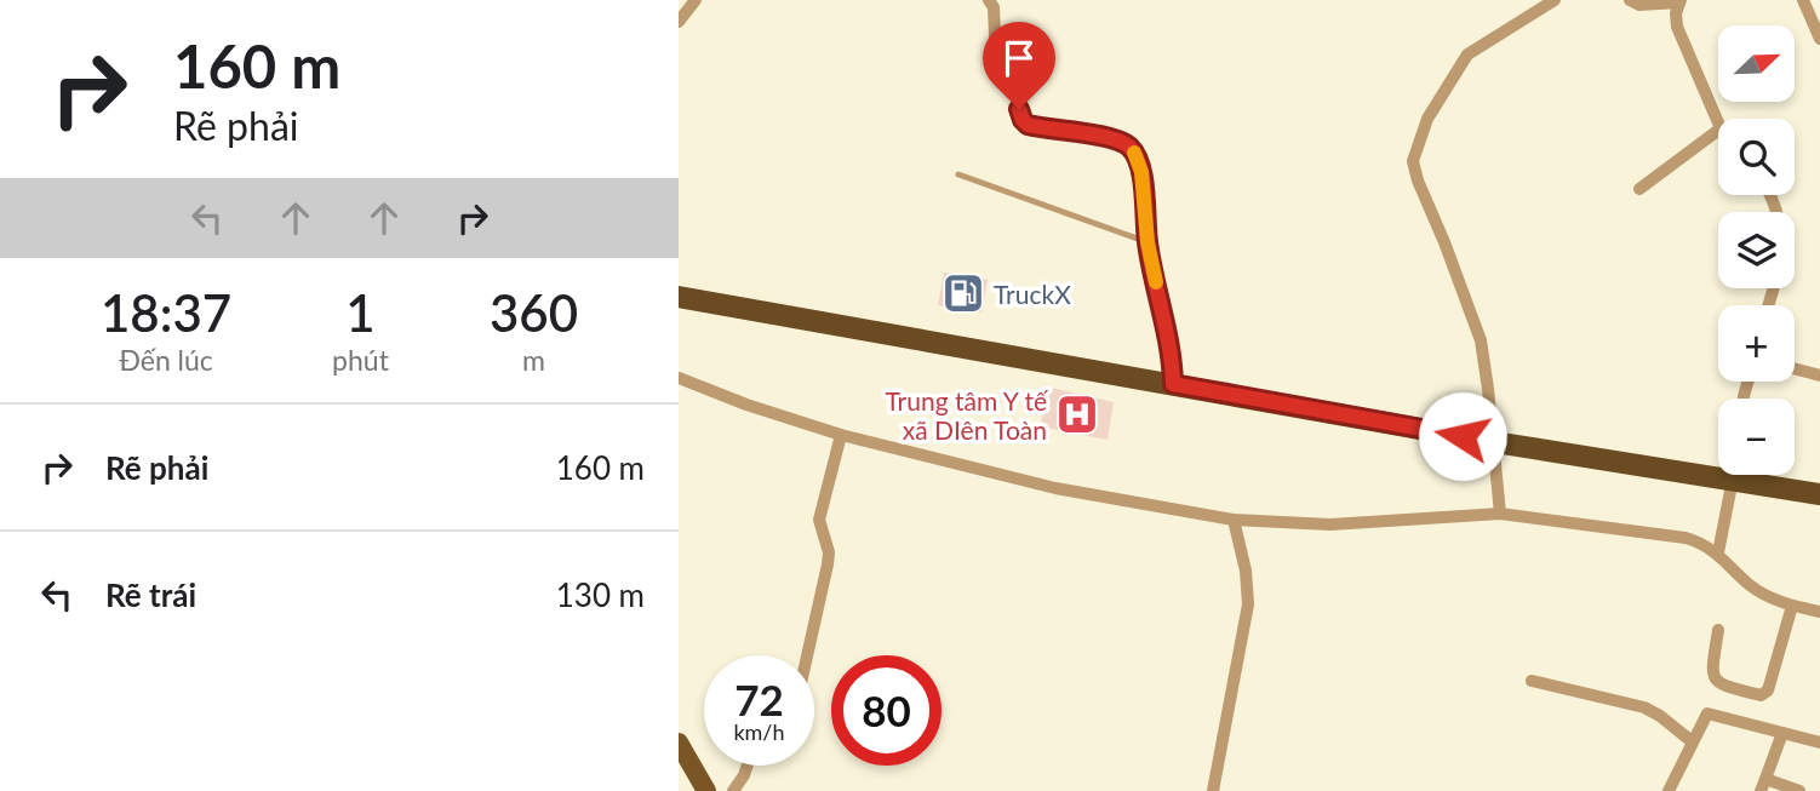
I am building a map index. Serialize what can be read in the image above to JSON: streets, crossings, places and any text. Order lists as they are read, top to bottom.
{
  "places": {
    "fuel station": ["TruckX"],
    "hospital": ["Trung tâm Y tế xã DIên Toàn"]
  },
  "north": "top right",
  "page": {
    "turn": ["160 m", "Rẽ phải"],
    "map_buttons": ["+", "−"],
    "eta": [
      "18:37",
      "Đến lúc",
      "1",
      "phút",
      "360",
      "m"
    ],
    "list": [
      {
        "name": "Rẽ phải",
        "value": "160 m"
      },
      {
        "name": "Rẽ trái",
        "value": "130 m"
      }
    ],
    "speed": "72 km/h",
    "limit": "80"
  }
}
